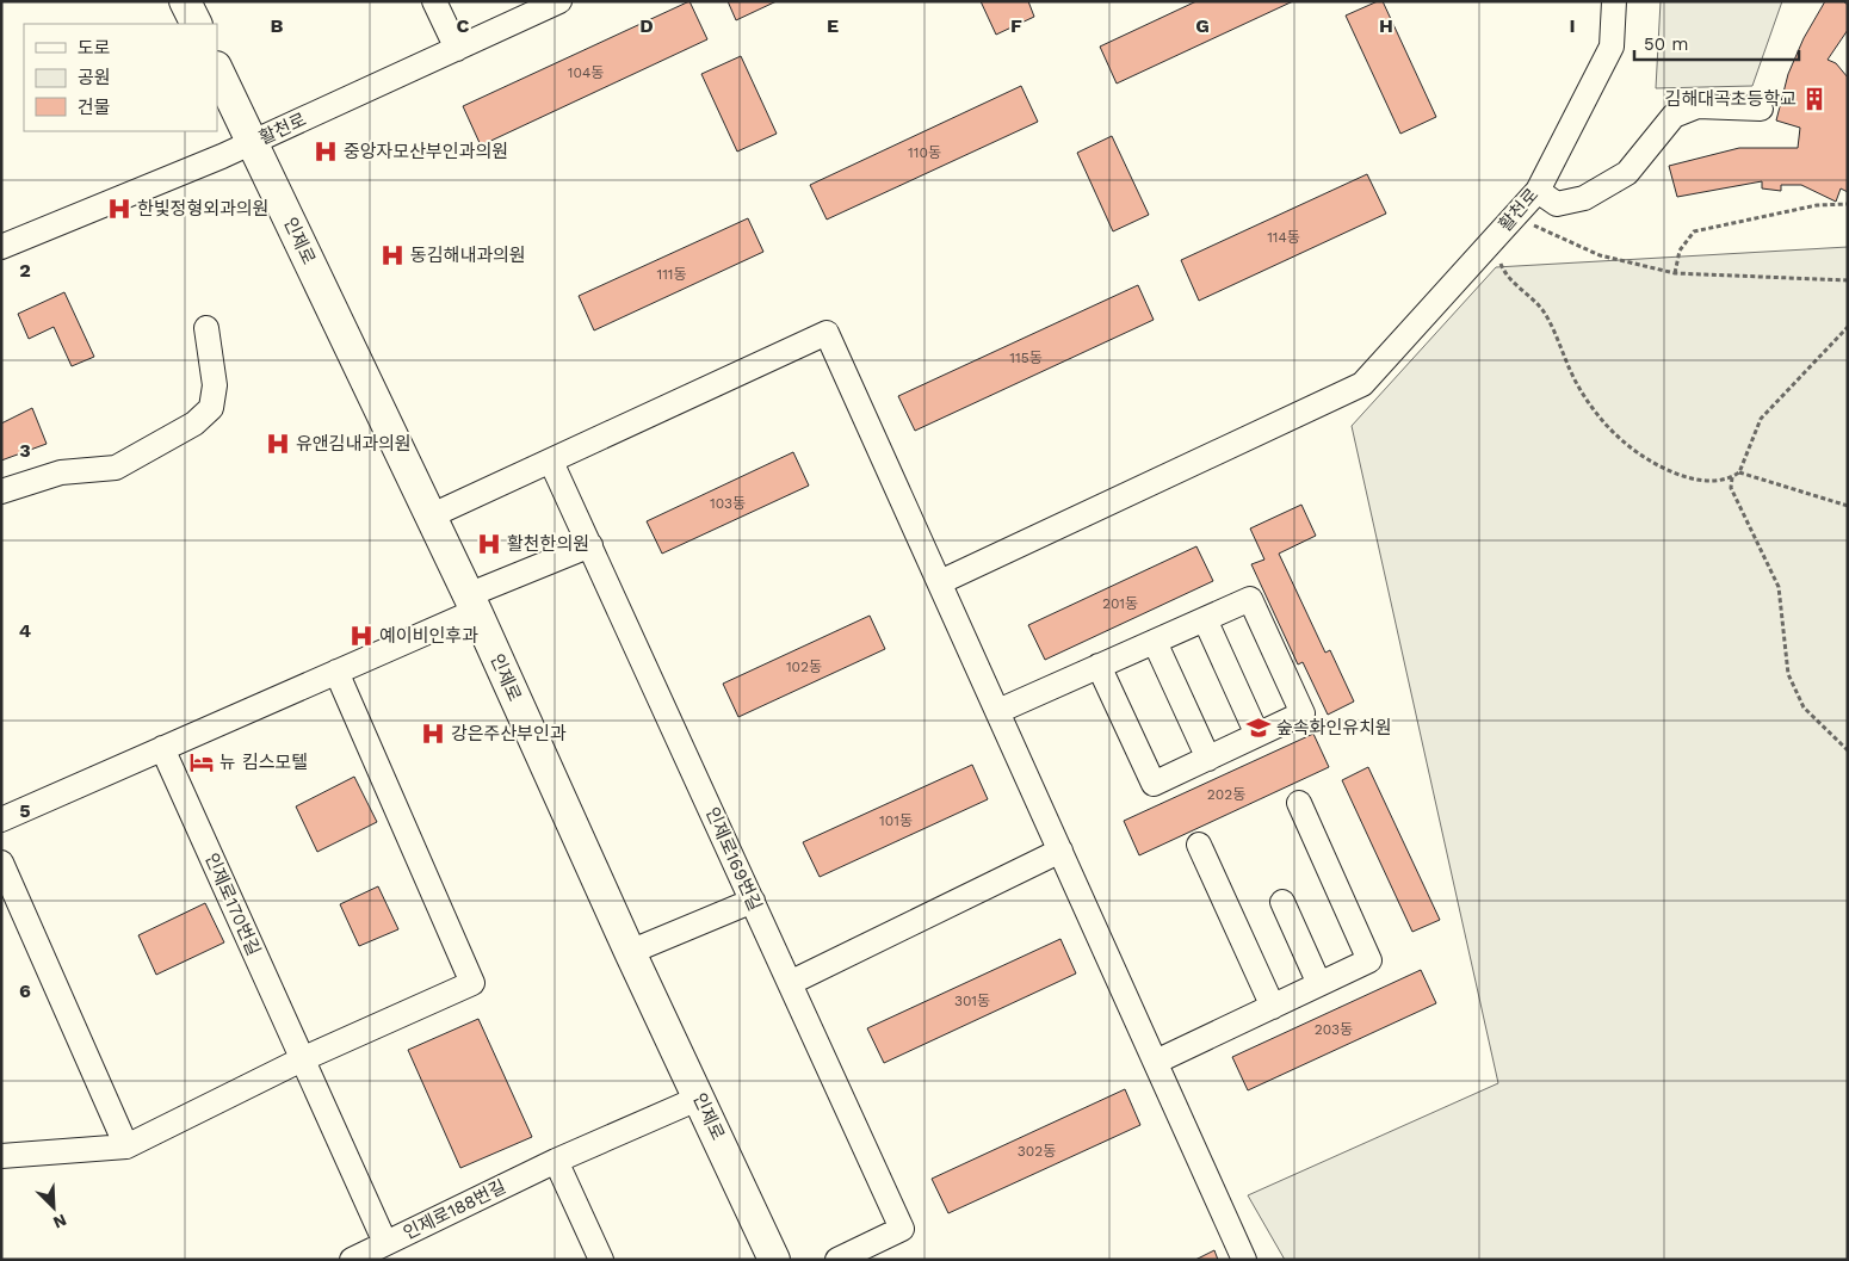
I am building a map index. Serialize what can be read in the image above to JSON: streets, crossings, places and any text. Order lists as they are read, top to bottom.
{
  "streets": {
    "main road": ["인제로"],
    "street": [
      "활천로",
      "인제로169번길",
      "인제로170번길",
      "인제로188번길"
    ]
  },
  "crossings": [
    ["활천로", "인제로"],
    ["인제로", "인제로188번길"],
    ["인제로170번길", "인제로188번길"]
  ],
  "places": {
    "building": ["김해대곡초등학교"],
    "hospital": [
      "중앙자모산부인과의원",
      "한빛정형외과의원",
      "동김해내과의원",
      "유앤김내과의원",
      "활천한의원",
      "예이비인후과",
      "강은주산부인과"
    ],
    "school or university": ["숲속화인유치원"],
    "hotel": ["뉴 킴스모텔"]
  },
  "house_numbers": [
    "104동",
    "110동",
    "114동",
    "111동",
    "115동",
    "103동",
    "201동",
    "102동",
    "202동",
    "101동",
    "301동",
    "203동",
    "302동"
  ],
  "legend": ["도로", "공원", "건물"],
  "scale_bar": "50 m",
  "north": "bottom right",
  "grid": {
    "columns": [
      "B",
      "C",
      "D",
      "E",
      "F",
      "G",
      "H",
      "I"
    ],
    "rows": [
      "2",
      "3",
      "4",
      "5",
      "6"
    ]
  }
}
